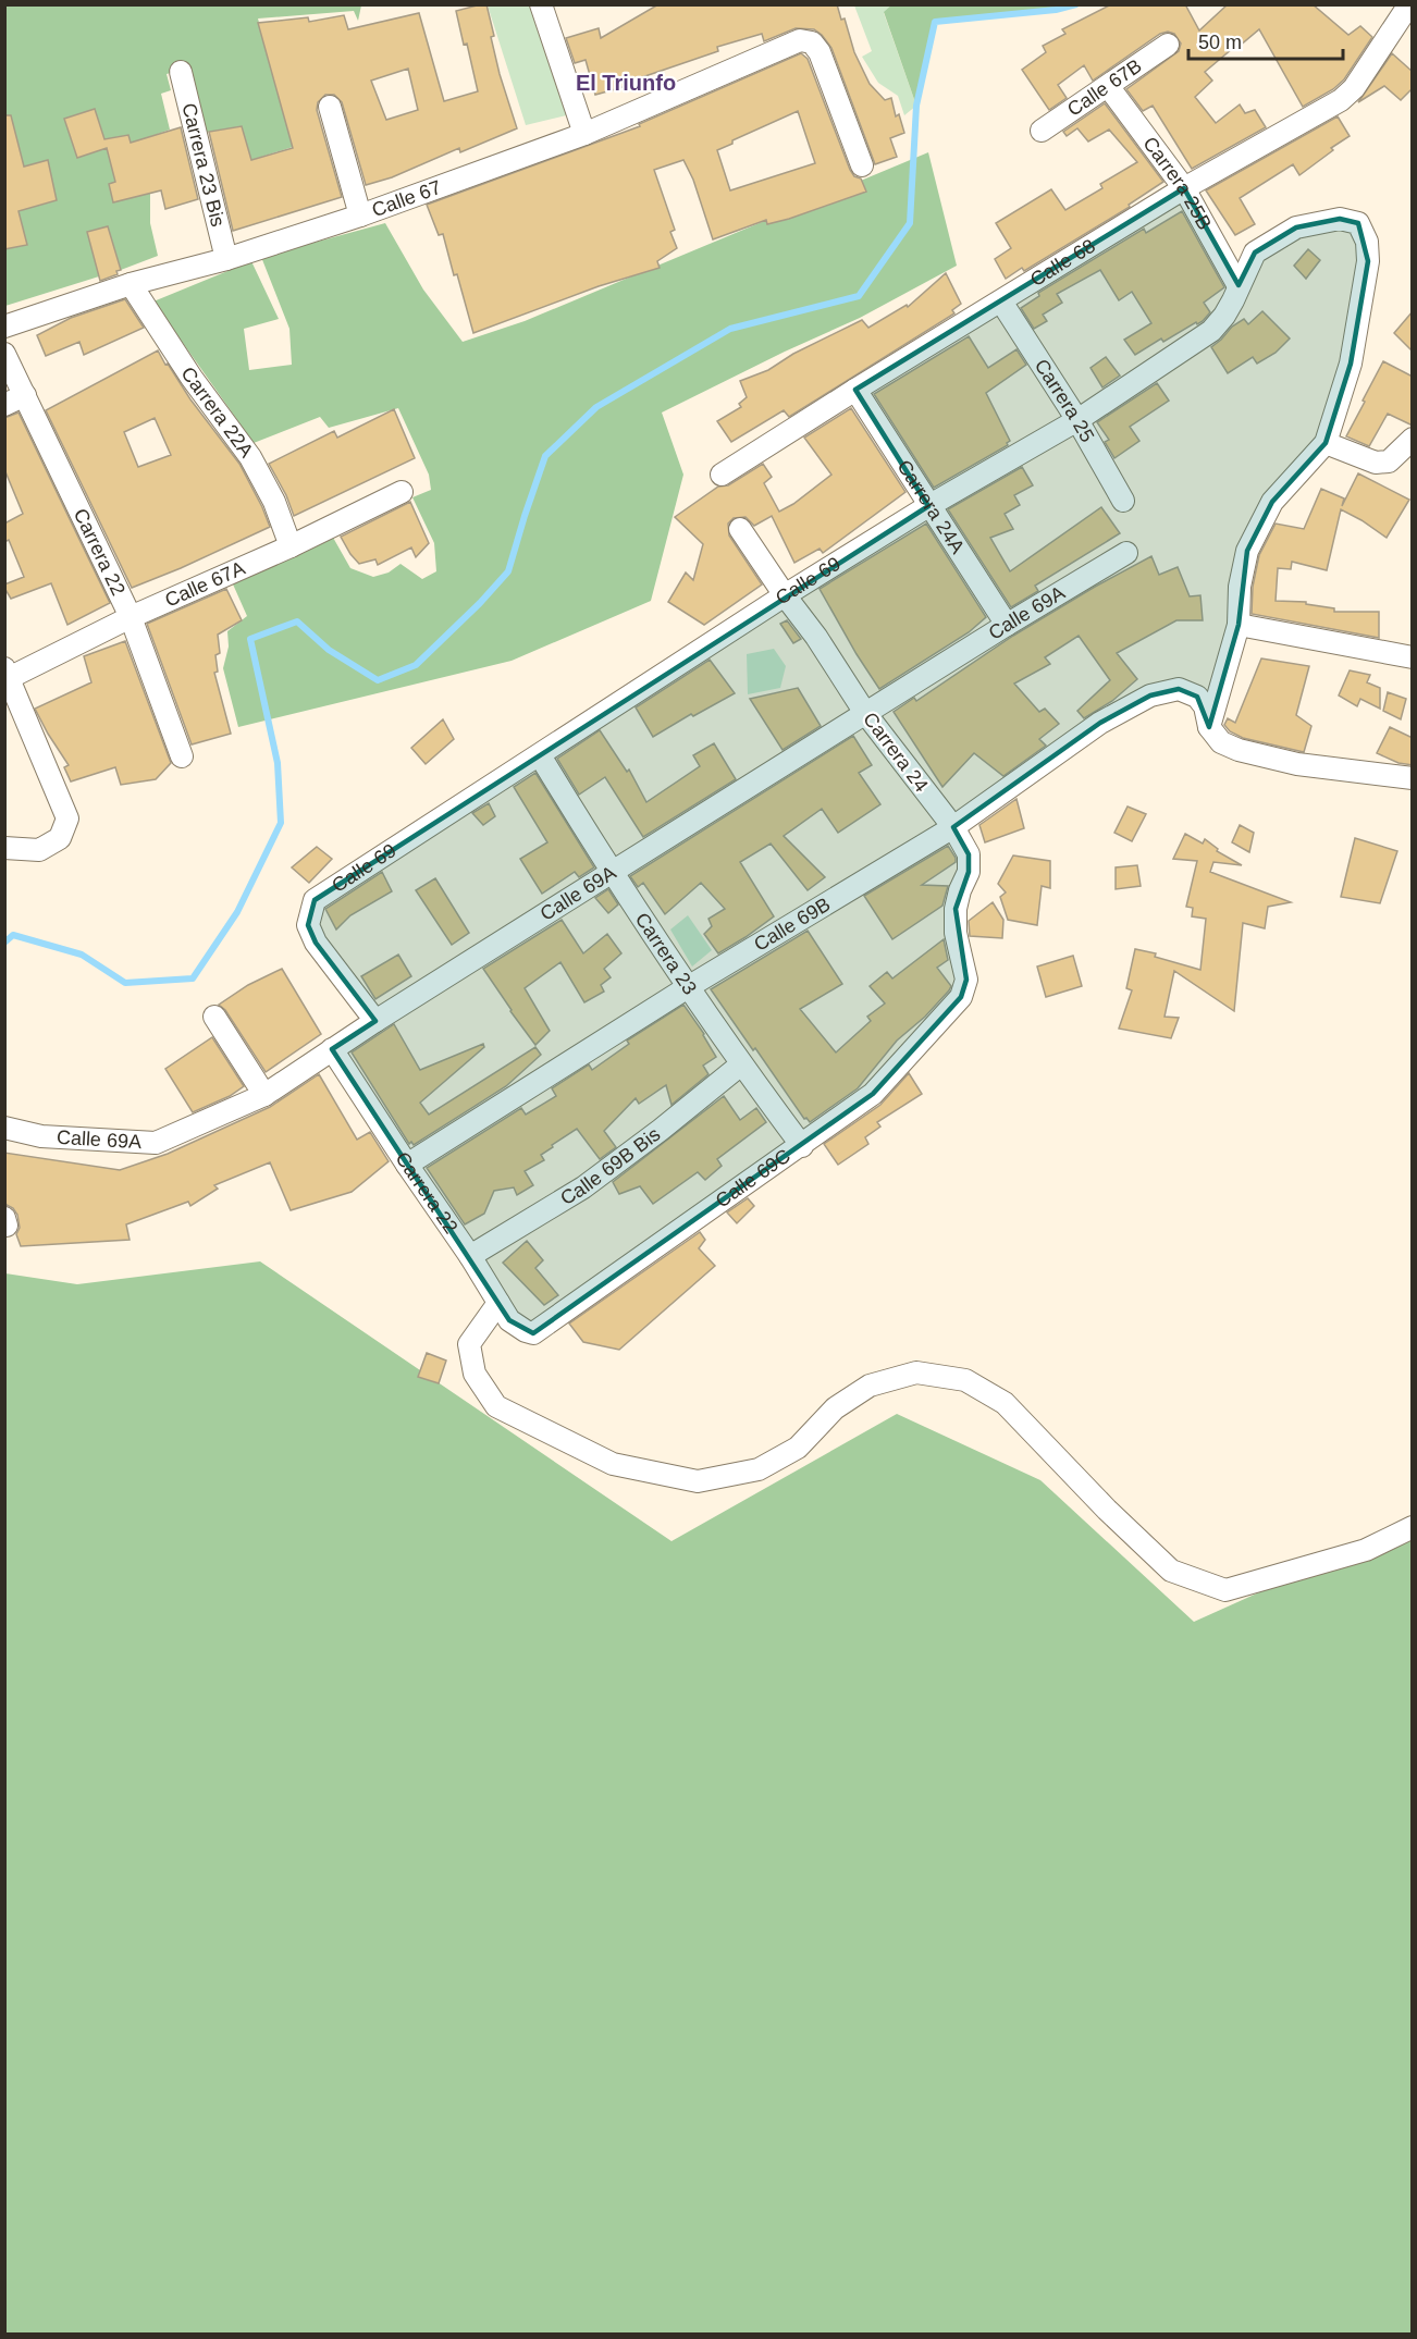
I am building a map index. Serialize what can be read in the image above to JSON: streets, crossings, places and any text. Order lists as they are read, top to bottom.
{
  "streets": {
    "street": [
      "Calle 67B",
      "Carrera 23 Bis",
      "Carrera 25B",
      "Calle 67",
      "Calle 68",
      "Carrera 25",
      "Carrera 22A",
      "Carrera 24A",
      "Carrera 22",
      "Calle 69",
      "Calle 67A",
      "Calle 69A",
      "Carrera 24",
      "Calle 69B",
      "Carrera 23",
      "Calle 69B Bis",
      "Calle 69C"
    ]
  },
  "crossings": [
    ["Calle 67B", "Carrera 25B"],
    ["Carrera 23 Bis", "Calle 67"],
    ["Carrera 25B", "Calle 68"],
    ["Carrera 25B", "Calle 69"],
    ["Calle 67", "Carrera 22A"],
    ["Calle 68", "Carrera 25"],
    ["Calle 68", "Carrera 24A"],
    ["Carrera 25", "Calle 69"],
    ["Carrera 22A", "Calle 67A"],
    ["Carrera 24A", "Calle 69"],
    ["Carrera 24A", "Calle 69A"],
    ["Carrera 22", "Calle 67A"],
    ["Carrera 22", "Calle 69A"],
    ["Carrera 22", "Calle 69B"],
    ["Carrera 22", "Calle 69B Bis"],
    ["Carrera 22", "Calle 69C"],
    ["Calle 69", "Calle 69A"],
    ["Calle 69", "Carrera 24"],
    ["Calle 69", "Carrera 23"],
    ["Calle 69A", "Carrera 24"],
    ["Calle 69A", "Carrera 23"],
    ["Carrera 24", "Calle 69B"],
    ["Carrera 24", "Calle 69C"],
    ["Calle 69B", "Carrera 23"],
    ["Carrera 23", "Calle 69B Bis"],
    ["Carrera 23", "Calle 69C"]
  ],
  "districts": ["El Triunfo"],
  "scale_bar": "50 m"
}
